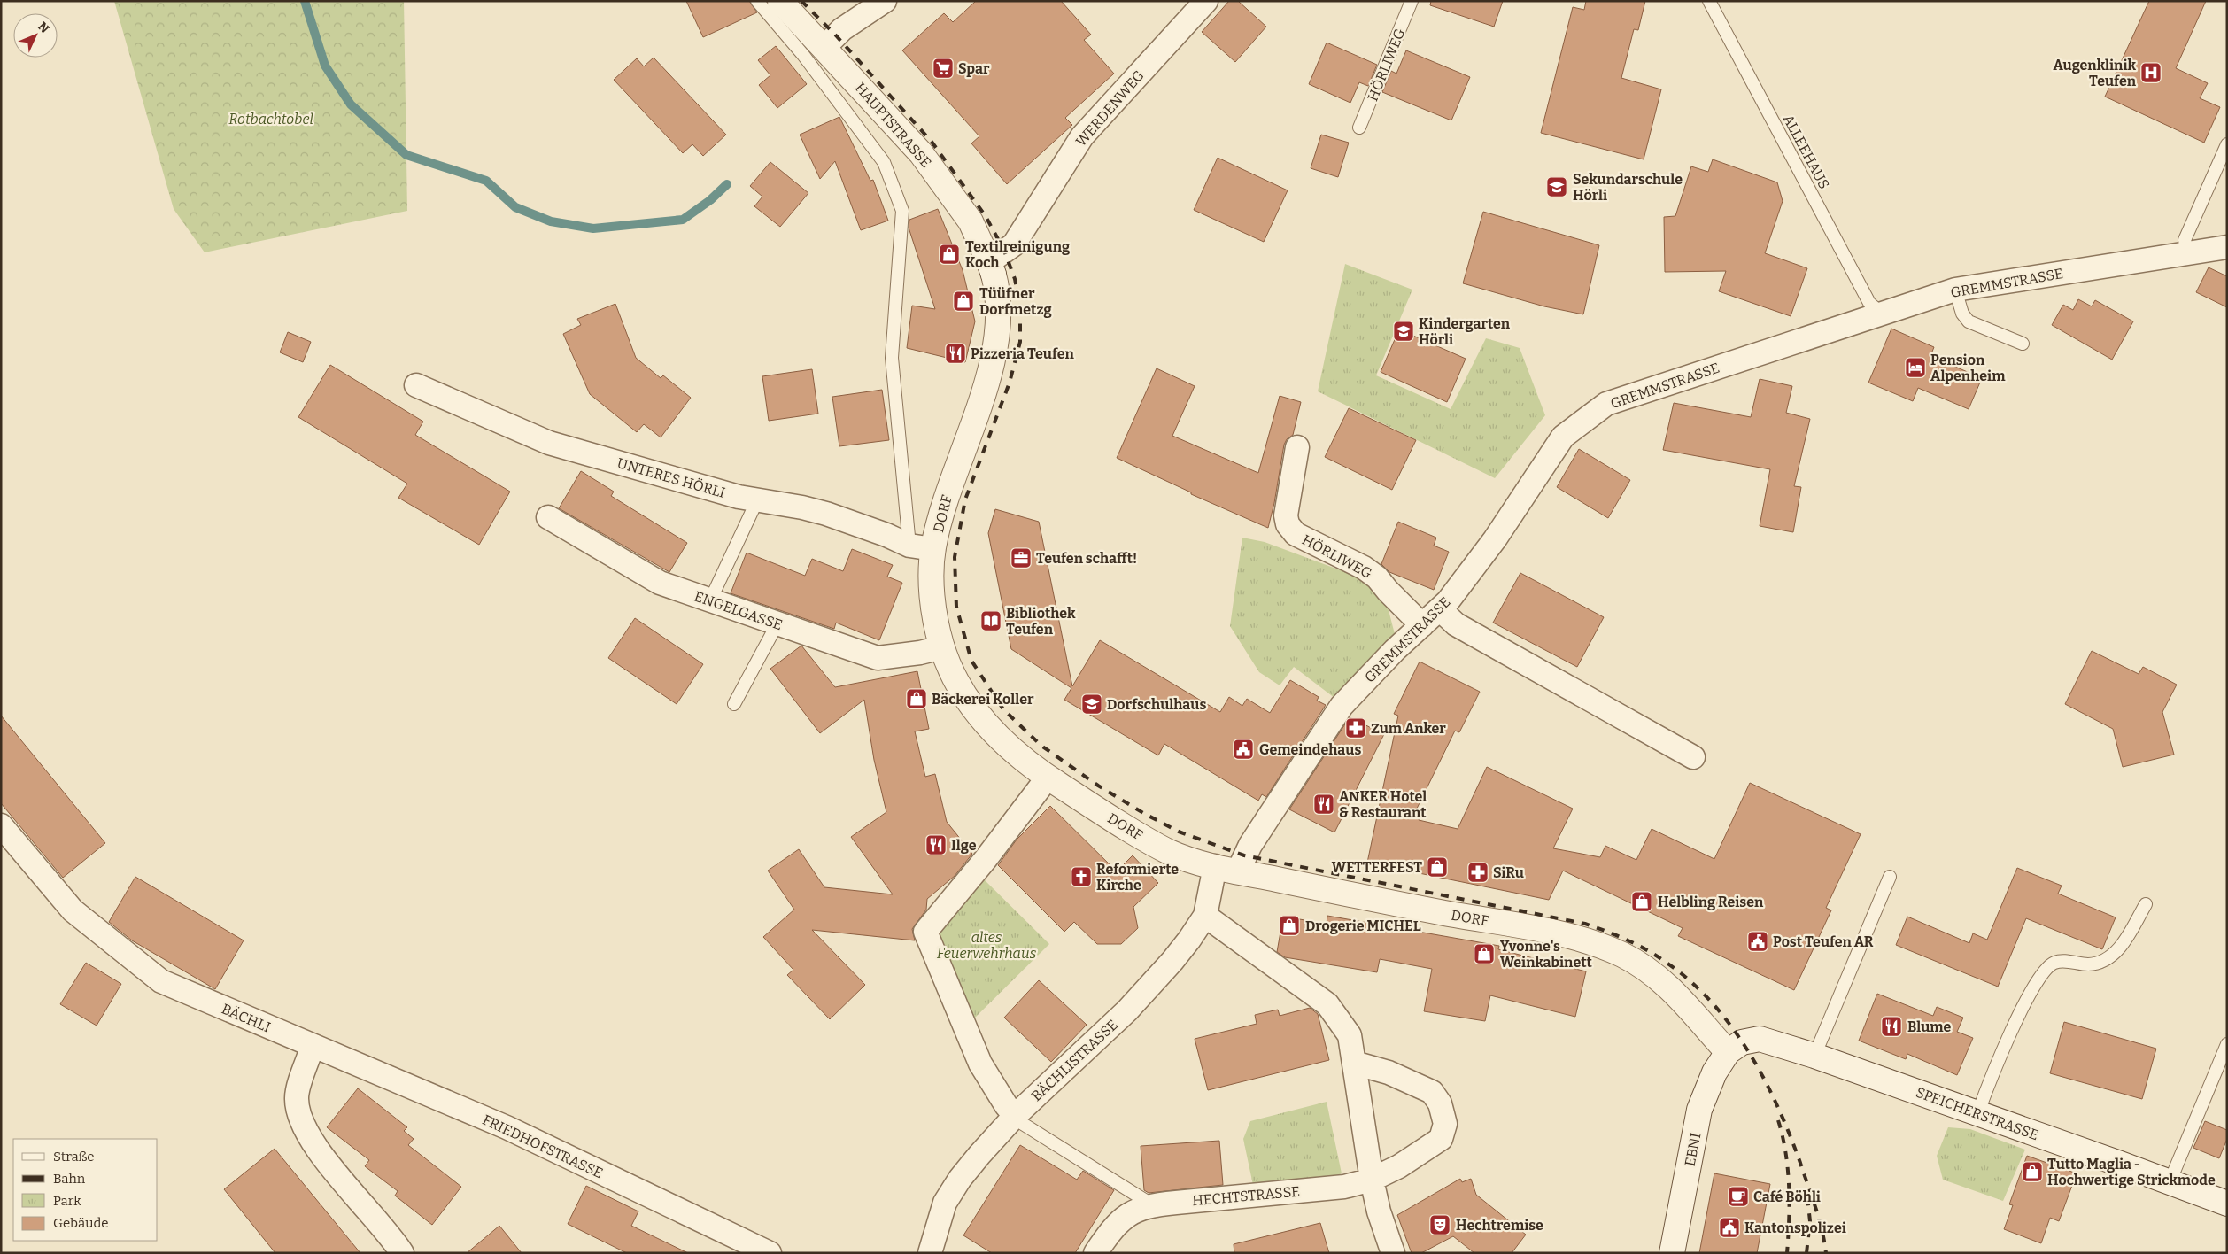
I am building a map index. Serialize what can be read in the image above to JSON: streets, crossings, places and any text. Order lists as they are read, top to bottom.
{
  "streets": {
    "street": [
      "HÖRLIWEG",
      "WERDENWEG",
      "HAUPTSTRASSE",
      "GREMMSTRASSE",
      "UNTERES HÖRLI",
      "DORF",
      "ENGELGASSE",
      "BÄCHLI",
      "BÄCHLISTRASSE",
      "SPEICHERSTRASSE",
      "FRIEDHOFSTRASSE",
      "EBNI",
      "HECHTSTRASSE"
    ],
    "lane": ["ALLEEHAUS"]
  },
  "crossings": [
    ["HÖRLIWEG", "GREMMSTRASSE"],
    ["WERDENWEG", "HAUPTSTRASSE"],
    ["WERDENWEG", "DORF"],
    ["HAUPTSTRASSE", "DORF"],
    ["ALLEEHAUS", "GREMMSTRASSE"],
    ["GREMMSTRASSE", "DORF"],
    ["UNTERES HÖRLI", "DORF"],
    ["DORF", "ENGELGASSE"],
    ["DORF", "BÄCHLISTRASSE"],
    ["DORF", "SPEICHERSTRASSE"],
    ["DORF", "EBNI"],
    ["BÄCHLI", "FRIEDHOFSTRASSE"],
    ["SPEICHERSTRASSE", "EBNI"]
  ],
  "parks": ["Rotbachtobel", "altes Feuerwehrhaus"],
  "places": {
    "supermarket": ["Spar"],
    "hospital": ["Augenklinik Teufen"],
    "school or university": ["Sekundarschule Hörli", "Kindergarten Hörli", "Dorfschulhaus"],
    "shop": [
      "Textilreinigung Koch",
      "Tüüfner Dorfmetzg",
      "Bäckerei Koller",
      "WETTERFEST",
      "Helbling Reisen",
      "Drogerie MICHEL",
      "Yvonne's Weinkabinett",
      "Tutto Maglia - Hochwertige Strickmode"
    ],
    "restaurant": [
      "Pizzeria Teufen",
      "ANKER Hotel & Restaurant",
      "Ilge",
      "Blume"
    ],
    "hotel": ["Pension Alpenheim"],
    "office": ["Teufen schafft!"],
    "library": ["Bibliothek Teufen"],
    "pharmacy": ["Zum Anker", "SiRu"],
    "public building": ["Gemeindehaus", "Post Teufen AR", "Kantonspolizei"],
    "church": ["Reformierte Kirche"],
    "cafe": ["Café Böhli"],
    "theatre": ["Hechtremise"]
  },
  "legend": [
    "Straße",
    "Bahn",
    "Park",
    "Gebäude"
  ],
  "north": "top right"
}
